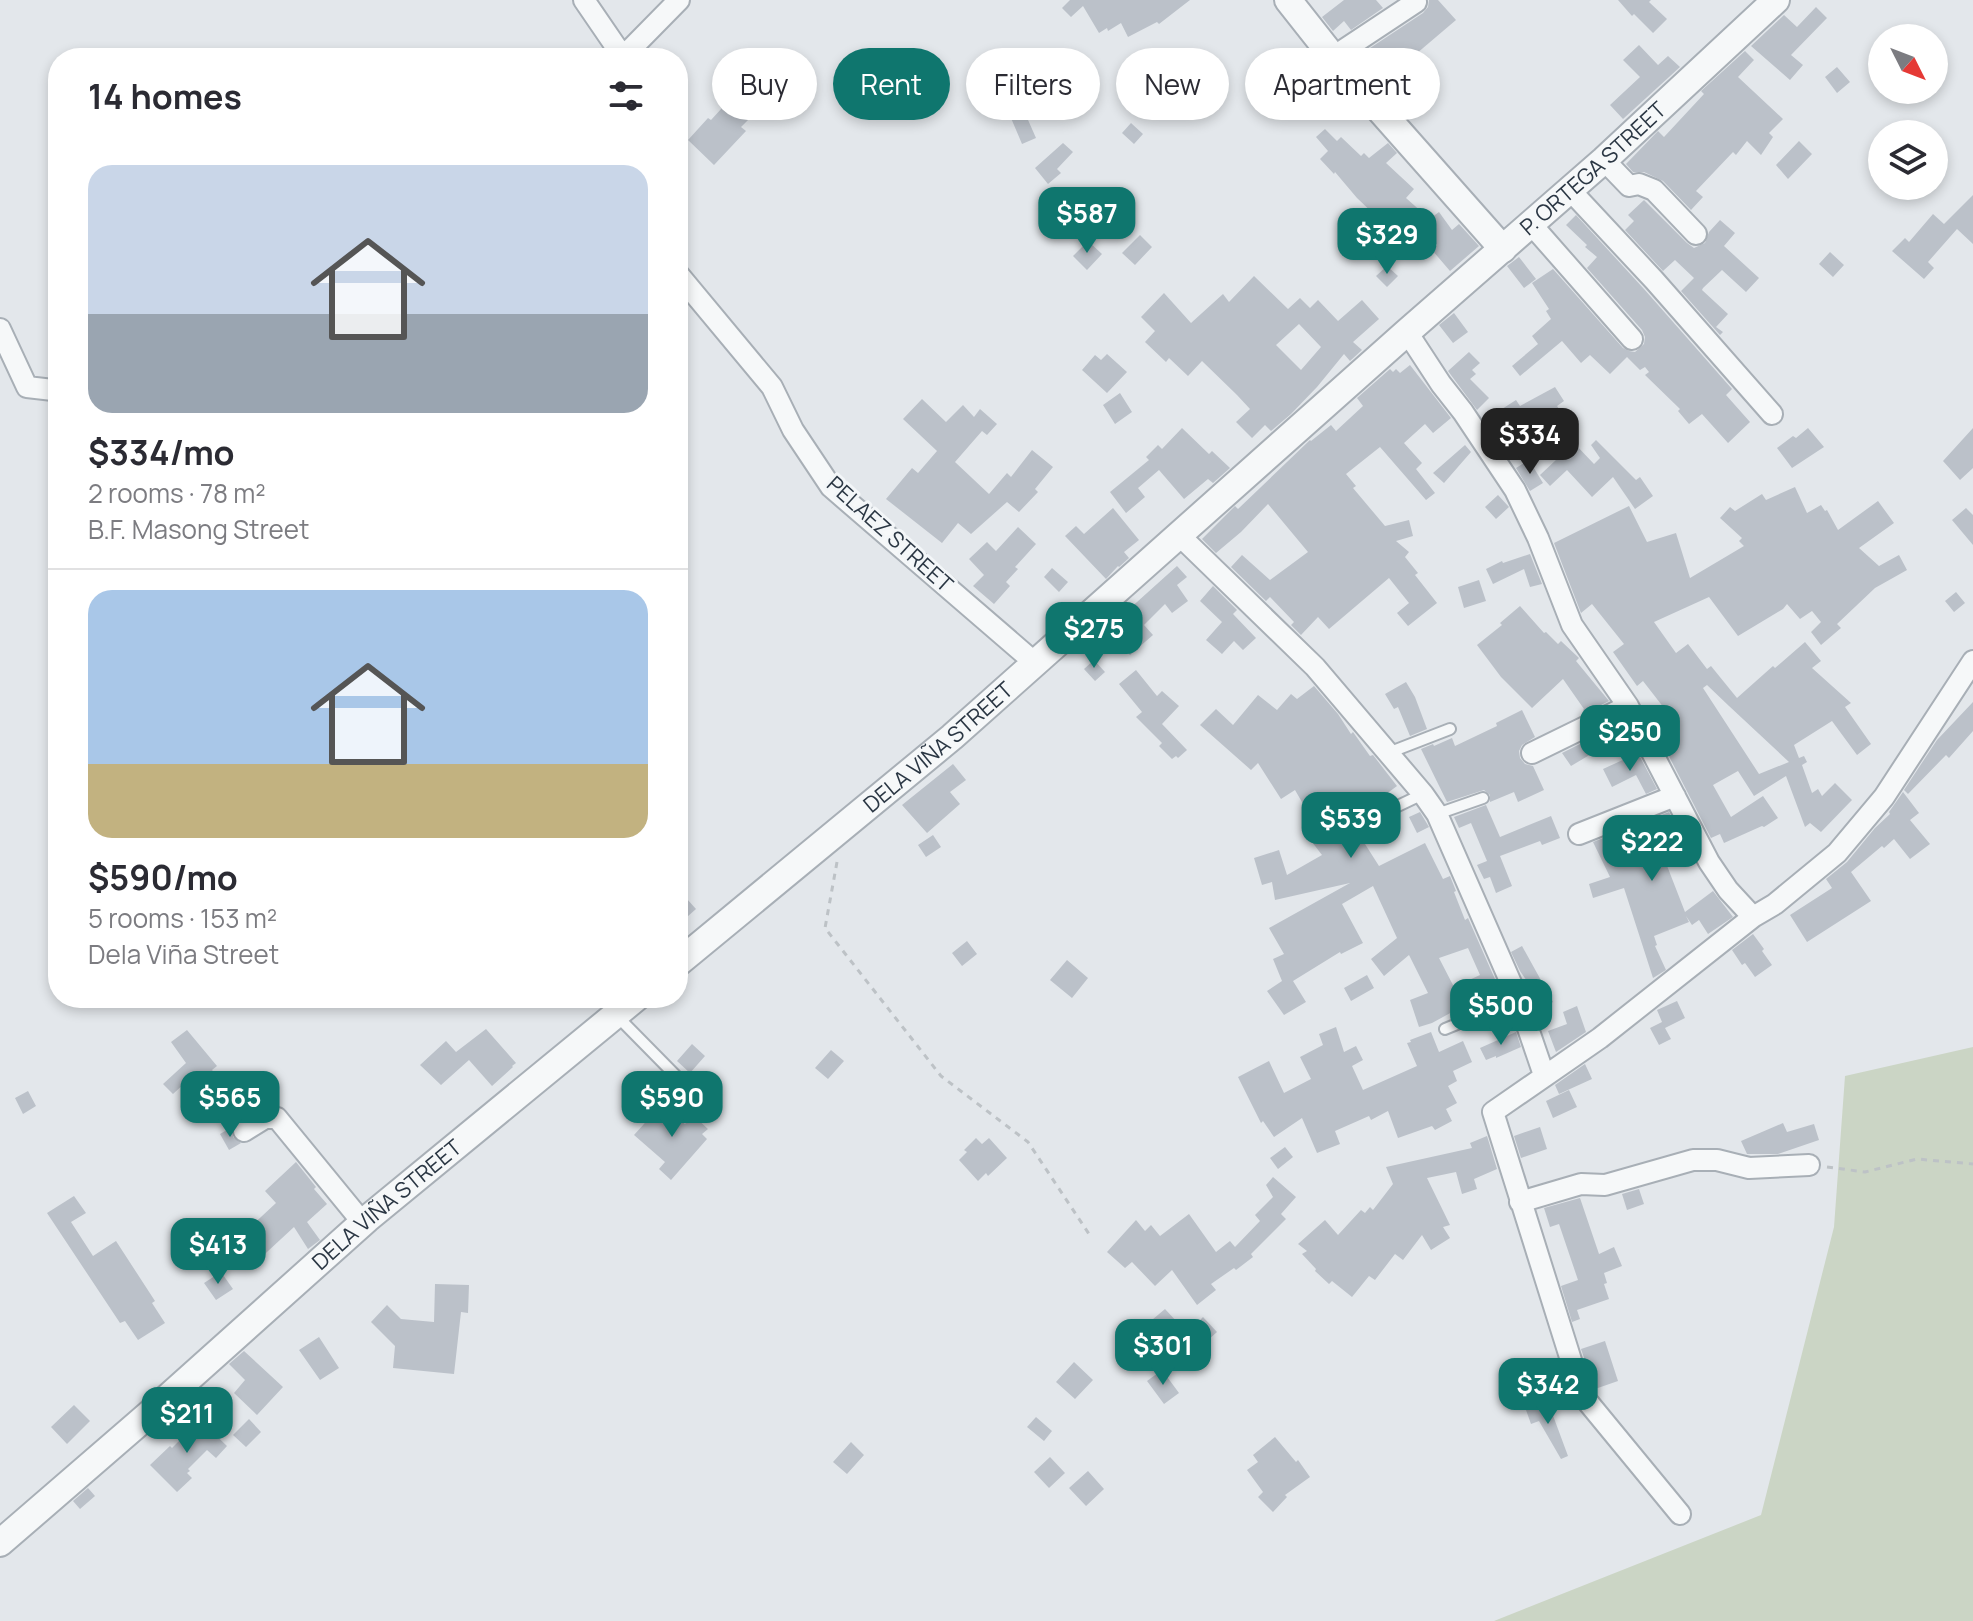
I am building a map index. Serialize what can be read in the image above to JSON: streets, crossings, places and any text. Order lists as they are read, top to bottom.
{
  "streets": {
    "street": ["P. ORTEGA STREET", "PELAEZ STREET", "DELA VIÑA STREET"]
  },
  "crossings": [
    ["P. ORTEGA STREET", "DELA VIÑA STREET"],
    ["PELAEZ STREET", "DELA VIÑA STREET"]
  ],
  "north": "bottom right",
  "page": {
    "chip": [
      "Buy",
      "Rent",
      "Filters",
      "New",
      "Apartment"
    ],
    "heading": "14 homes",
    "list": [
      {
        "name": "$334/mo",
        "note": "2 rooms · 78 m² · B.F. Masong Street"
      },
      {
        "name": "$590/mo",
        "note": "5 rooms · 153 m² · Dela Viña Street"
      }
    ],
    "price": [
      "$587",
      "$329",
      "$334",
      "$275",
      "$250",
      "$539",
      "$222",
      "$500",
      "$565",
      "$590",
      "$413",
      "$301",
      "$342",
      "$211"
    ]
  }
}
